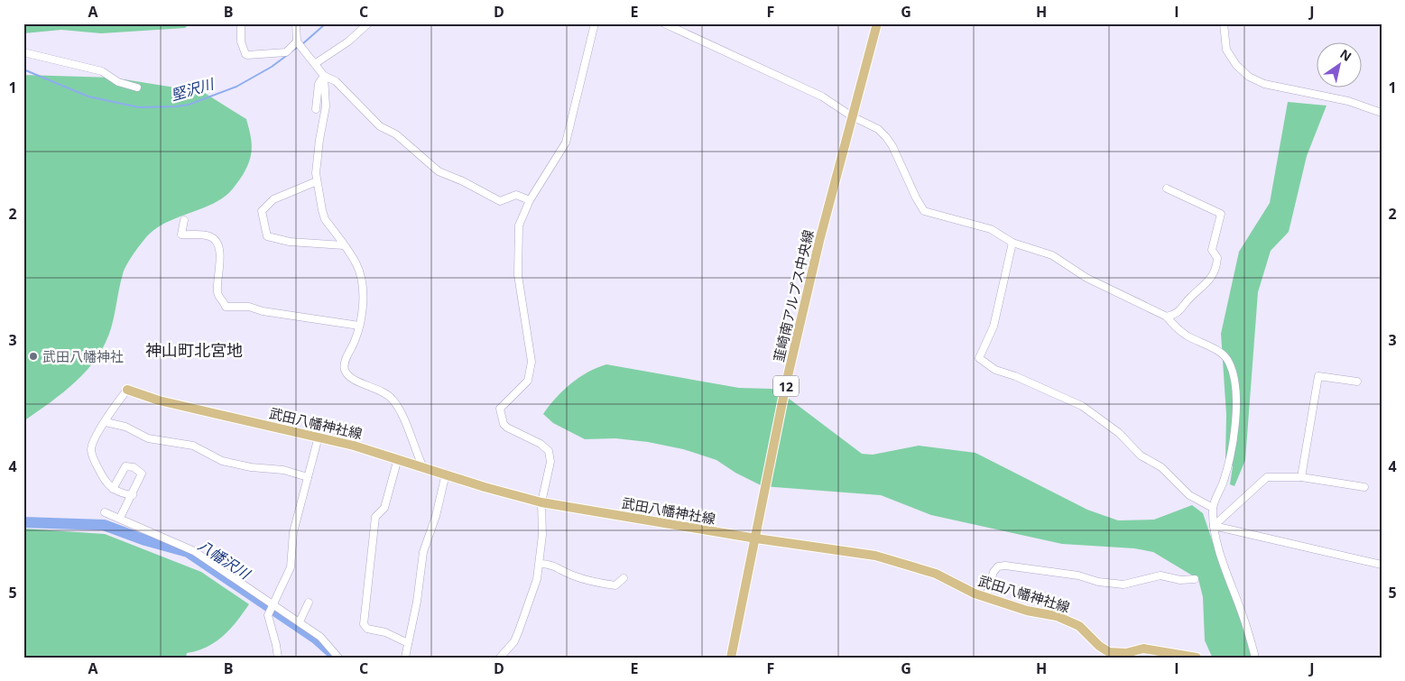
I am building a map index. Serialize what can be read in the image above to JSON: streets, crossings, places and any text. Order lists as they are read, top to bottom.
{
  "streets": {
    "main road": ["韮崎南アルプス中央線", "12", "武田八幡神社線"]
  },
  "crossings": [
    ["韮崎南アルプス中央線", "武田八幡神社線"]
  ],
  "districts": ["神山町北宮地"],
  "water": ["堅沢川", "八幡沢川"],
  "places": ["武田八幡神社"],
  "north": "top right",
  "grid": {
    "columns": [
      "A",
      "B",
      "C",
      "D",
      "E",
      "F",
      "G",
      "H",
      "I",
      "J"
    ],
    "rows": [
      "1",
      "2",
      "3",
      "4",
      "5"
    ]
  }
}
